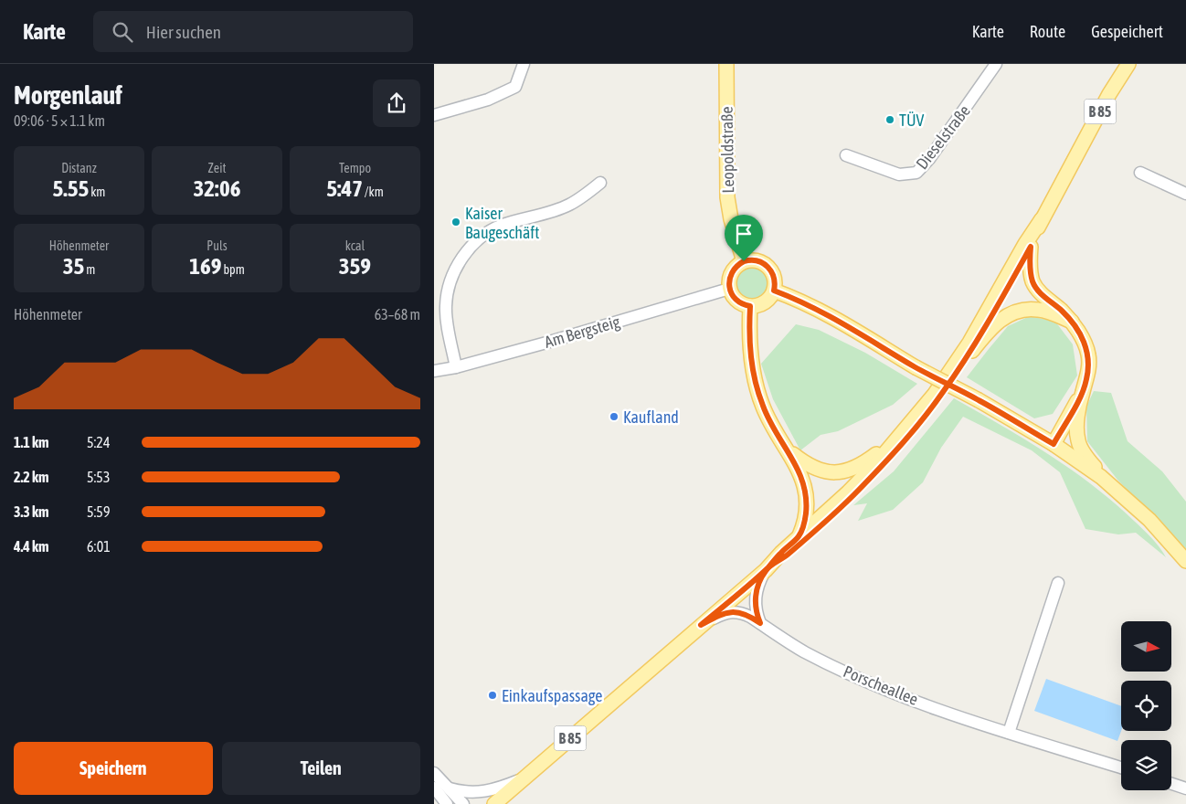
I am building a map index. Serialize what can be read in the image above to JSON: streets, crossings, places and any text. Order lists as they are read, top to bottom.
{
  "streets": {
    "main road": ["B 85", "Leopoldstraße"],
    "street": ["Dieselstraße", "Am Bergsteig", "Porscheallee"]
  },
  "crossings": [
    ["B 85", "Porscheallee"],
    ["Leopoldstraße", "Am Bergsteig"]
  ],
  "places": [
    "TÜV",
    "Kaiser Baugeschäft",
    "Kaufland",
    "Einkaufspassage"
  ],
  "north": "right",
  "page": {
    "header": "Karte",
    "search": "Hier suchen",
    "nav": ["Karte", "Route", "Gespeichert"],
    "heading": ["Morgenlauf", "09:06 · 5 × 1.1 km"],
    "stats": [
      ["Distanz", "5.55 km"],
      ["Zeit", "32:06"],
      ["Tempo", "5:47 /km"],
      ["Höhenmeter", "35 m"],
      ["Puls", "169 bpm"],
      ["kcal", "359"]
    ],
    "chart": ["Höhenmeter", "63–68 m"],
    "list": [
      {
        "name": "1.1 km",
        "note": "5:24"
      },
      {
        "name": "2.2 km",
        "note": "5:53"
      },
      {
        "name": "3.3 km",
        "note": "5:59"
      },
      {
        "name": "4.4 km",
        "note": "6:01"
      }
    ],
    "buttons": ["Speichern", "Teilen"]
  }
}
